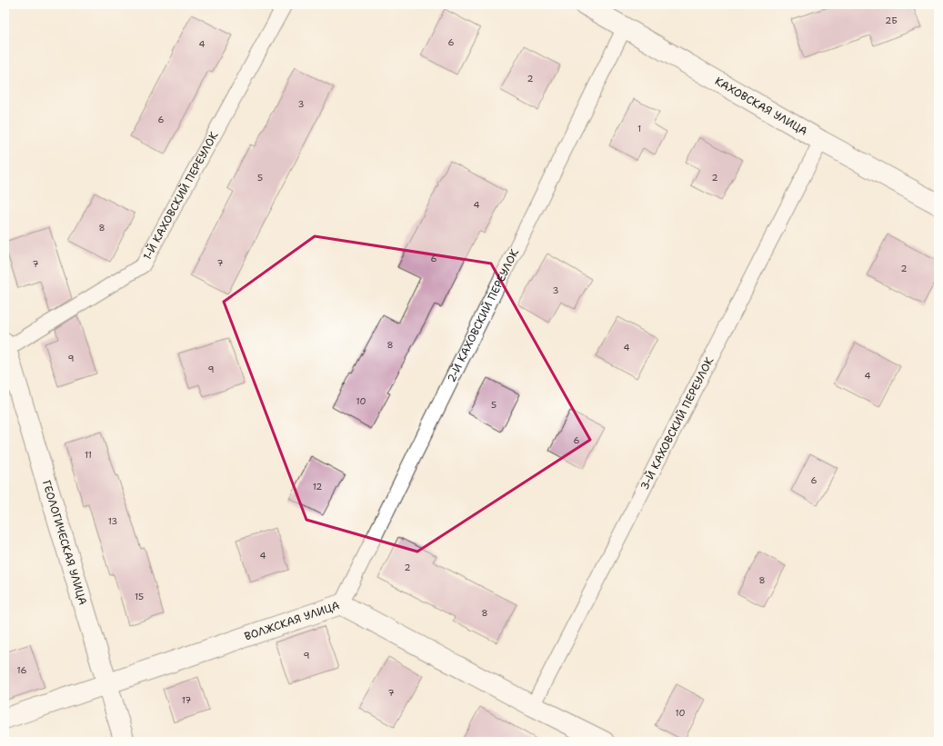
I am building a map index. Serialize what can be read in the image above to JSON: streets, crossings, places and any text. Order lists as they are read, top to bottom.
{
  "streets": {
    "street": ["КАХОВСКАЯ УЛИЦА", "ГЕОЛОГИЧЕСКАЯ УЛИЦА", "ВОЛЖСКАЯ УЛИЦА"],
    "lane": ["1-Й КАХОВСКИЙ ПЕРЕУЛОК", "2-Й КАХОВСКИЙ ПЕРЕУЛОК", "3-Й КАХОВСКИЙ ПЕРЕУЛОК"]
  },
  "crossings": [
    ["КАХОВСКАЯ УЛИЦА", "2-Й КАХОВСКИЙ ПЕРЕУЛОК"],
    ["КАХОВСКАЯ УЛИЦА", "3-Й КАХОВСКИЙ ПЕРЕУЛОК"],
    ["1-Й КАХОВСКИЙ ПЕРЕУЛОК", "ГЕОЛОГИЧЕСКАЯ УЛИЦА"],
    ["2-Й КАХОВСКИЙ ПЕРЕУЛОК", "ВОЛЖСКАЯ УЛИЦА"],
    ["3-Й КАХОВСКИЙ ПЕРЕУЛОК", "ВОЛЖСКАЯ УЛИЦА"],
    ["ГЕОЛОГИЧЕСКАЯ УЛИЦА", "ВОЛЖСКАЯ УЛИЦА"]
  ],
  "house_numbers": [
    "2Б",
    "6",
    "4",
    "2",
    "3",
    "6",
    "1",
    "5",
    "2",
    "4",
    "8",
    "6",
    "7",
    "7",
    "2",
    "3",
    "8",
    "4",
    "9",
    "9",
    "4",
    "10",
    "5",
    "6",
    "11",
    "6",
    "12",
    "13",
    "4",
    "2",
    "8",
    "15",
    "8",
    "9",
    "16",
    "7",
    "17",
    "10"
  ]
}
